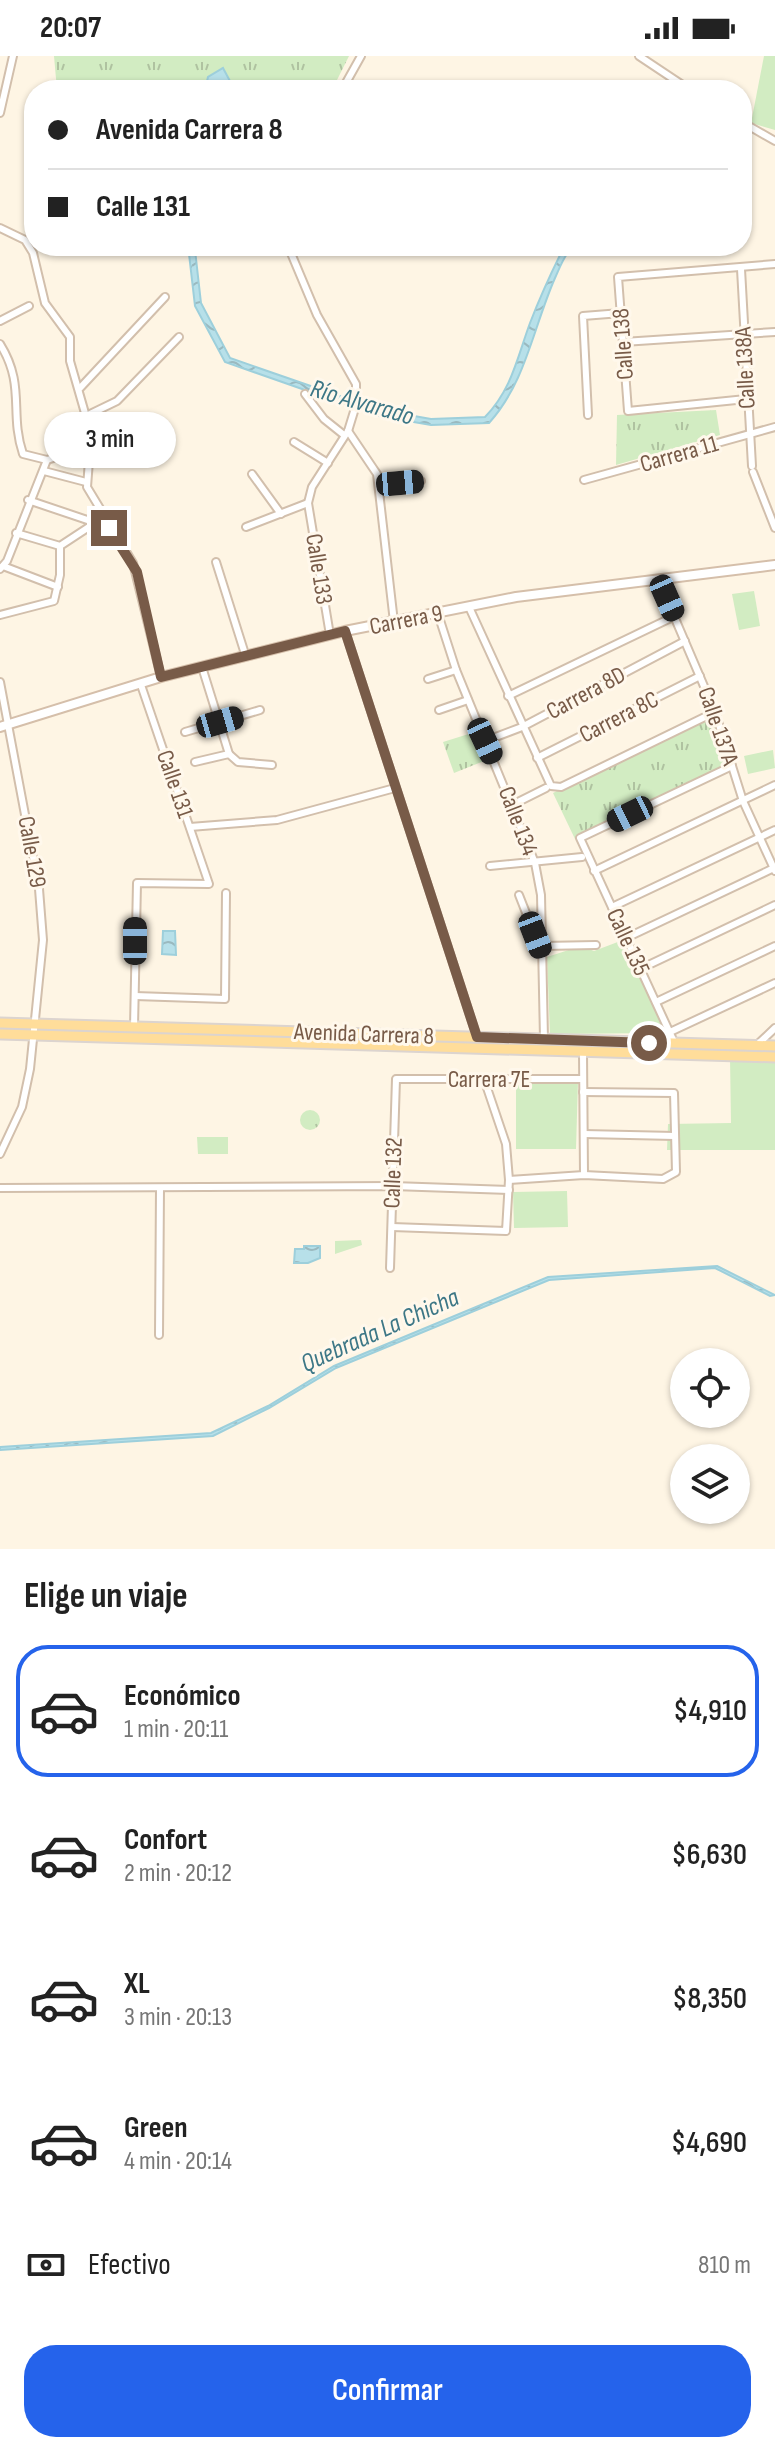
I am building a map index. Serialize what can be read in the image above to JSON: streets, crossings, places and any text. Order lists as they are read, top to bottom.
{
  "streets": {
    "main road": ["Avenida Carrera 8"],
    "street": [
      "Calle 138",
      "Calle 138A",
      "Carrera 11",
      "Calle 133",
      "Carrera 9",
      "Carrera 8D",
      "Carrera 8C",
      "Calle 137A",
      "Calle 131",
      "Calle 134",
      "Calle 129",
      "Calle 135",
      "Carrera 7E",
      "Calle 132"
    ]
  },
  "crossings": [
    ["Calle 138", "Calle 138A"],
    ["Calle 138A", "Carrera 11"],
    ["Calle 133", "Carrera 9"],
    ["Calle 133", "Avenida Carrera 8"],
    ["Carrera 9", "Calle 137A"],
    ["Carrera 9", "Calle 131"],
    ["Carrera 9", "Calle 134"],
    ["Carrera 9", "Calle 129"],
    ["Carrera 8D", "Calle 137A"],
    ["Carrera 8D", "Calle 134"],
    ["Carrera 8C", "Calle 137A"],
    ["Calle 137A", "Calle 135"],
    ["Calle 134", "Avenida Carrera 8"],
    ["Calle 129", "Avenida Carrera 8"],
    ["Calle 135", "Avenida Carrera 8"],
    ["Carrera 7E", "Calle 132"]
  ],
  "water": ["Río Alvarado", "Quebrada La Chicha"],
  "page": {
    "status": "20:07",
    "banner": ["Avenida Carrera 8", "Calle 131"],
    "bubble": "3 min",
    "heading": "Elige un viaje",
    "list": [
      {
        "name": "Económico",
        "note": "1 min · 20:11",
        "value": "$4,910"
      },
      {
        "name": "Confort",
        "note": "2 min · 20:12",
        "value": "$6,630"
      },
      {
        "name": "XL",
        "note": "3 min · 20:13",
        "value": "$8,350"
      },
      {
        "name": "Green",
        "note": "4 min · 20:14",
        "value": "$4,690"
      }
    ],
    "pay": ["Efectivo", "810 m"],
    "buttons": "Confirmar"
  }
}
